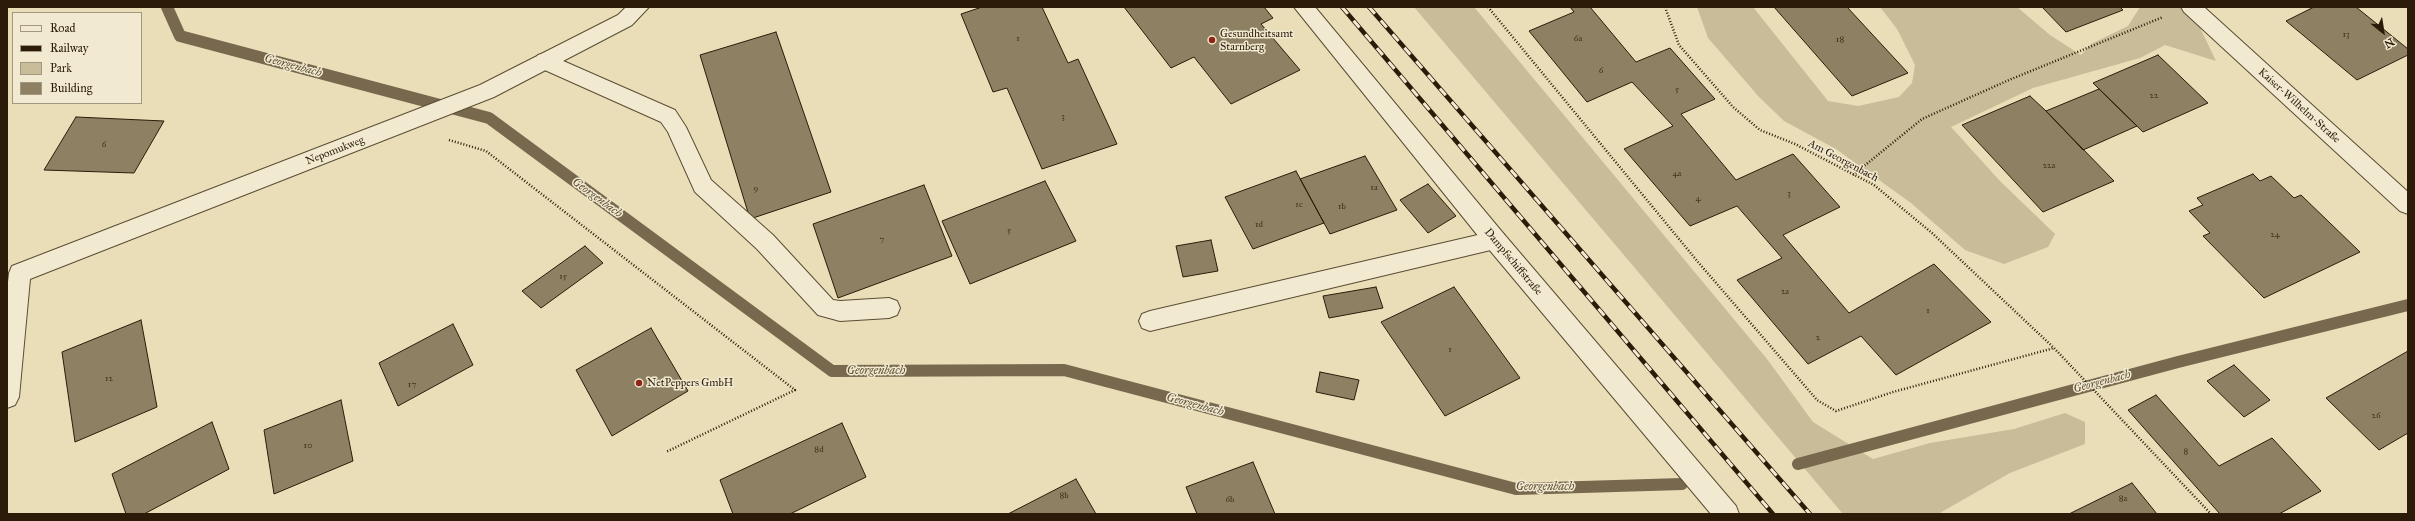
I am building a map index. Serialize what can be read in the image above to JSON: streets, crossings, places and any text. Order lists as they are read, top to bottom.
{
  "streets": {
    "street": ["Kaiser-Wilhelm-Straße", "Nepomukweg", "Dampfschiffstraße"],
    "path": ["Am Georgenbach"]
  },
  "water": ["Georgenbach"],
  "places": ["Gesundheitsamt Starnberg", "NetPeppers GmbH"],
  "house_numbers": [
    "13",
    "1",
    "6a",
    "18",
    "6",
    "5",
    "22",
    "3",
    "6",
    "22a",
    "4a",
    "1a",
    "9",
    "3",
    "4",
    "1c",
    "1b",
    "1d",
    "5",
    "24",
    "7",
    "15",
    "2a",
    "1",
    "2",
    "1",
    "12",
    "17",
    "26",
    "10",
    "8d",
    "8",
    "8b",
    "8a",
    "6b"
  ],
  "legend": [
    "Road",
    "Railway",
    "Park",
    "Building"
  ],
  "north": "bottom right"
}
